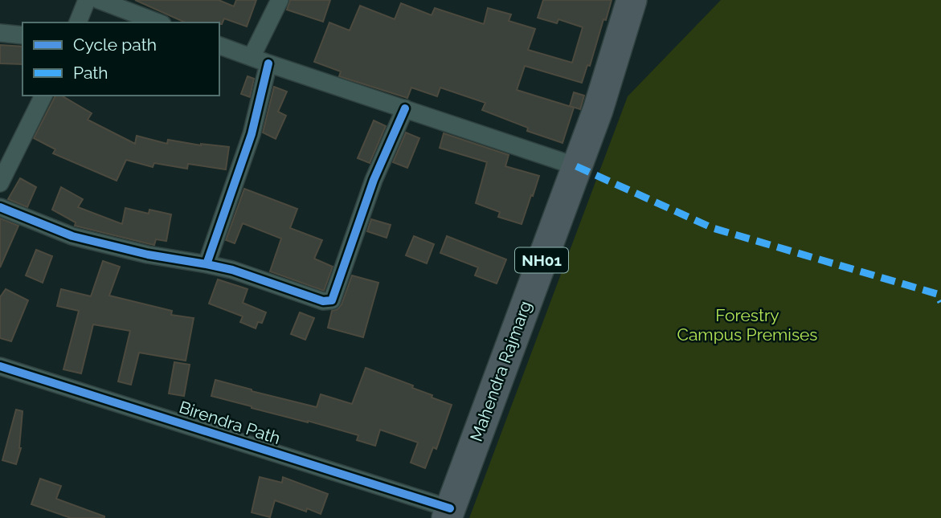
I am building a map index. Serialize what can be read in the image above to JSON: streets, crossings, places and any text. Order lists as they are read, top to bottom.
{
  "streets": {
    "highway": ["NH01", "Mahendra Rajmarg"],
    "street": ["Birendra Path"]
  },
  "crossings": [
    ["Mahendra Rajmarg", "Birendra Path"]
  ],
  "parks": ["Forestry Campus Premises"],
  "legend": ["Cycle path", "Path"]
}
